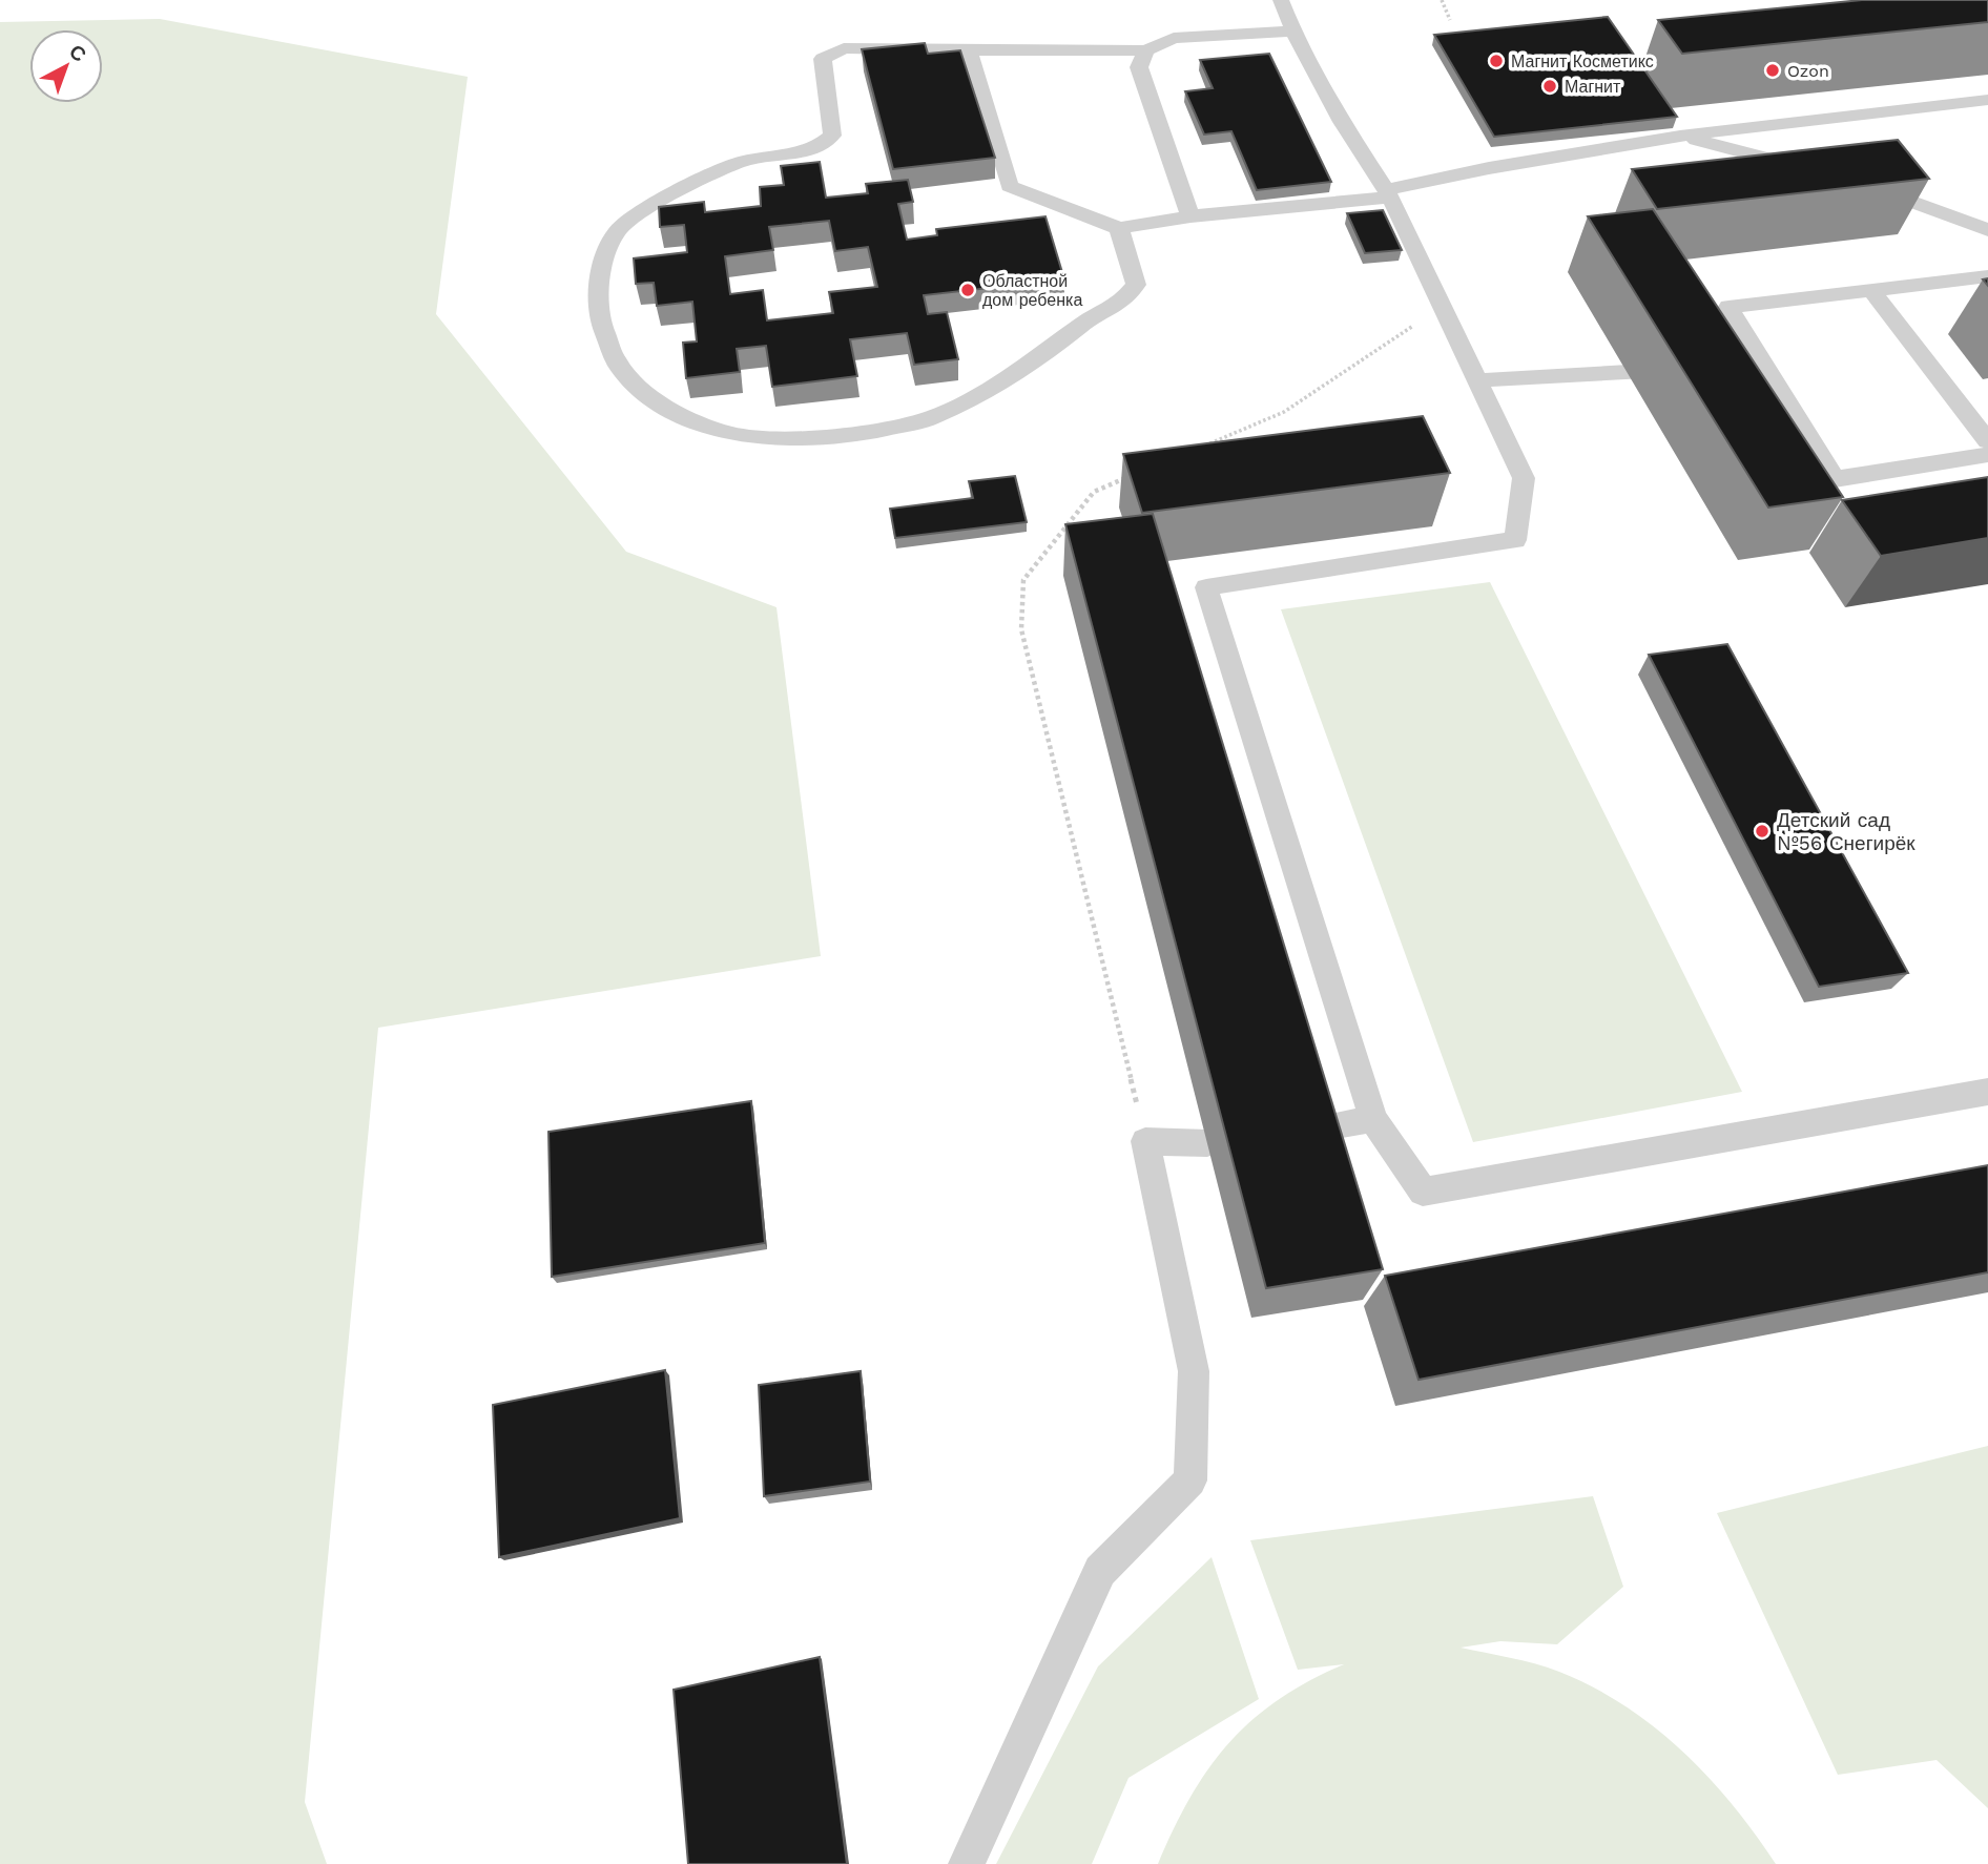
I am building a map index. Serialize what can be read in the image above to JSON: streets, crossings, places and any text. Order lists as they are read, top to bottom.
{
  "places": [
    "Магнит Косметикс",
    "Ozon",
    "Магнит",
    "Областной дом ребенка",
    "Детский сад №56 Снегирёк"
  ],
  "north": "top right"
}
